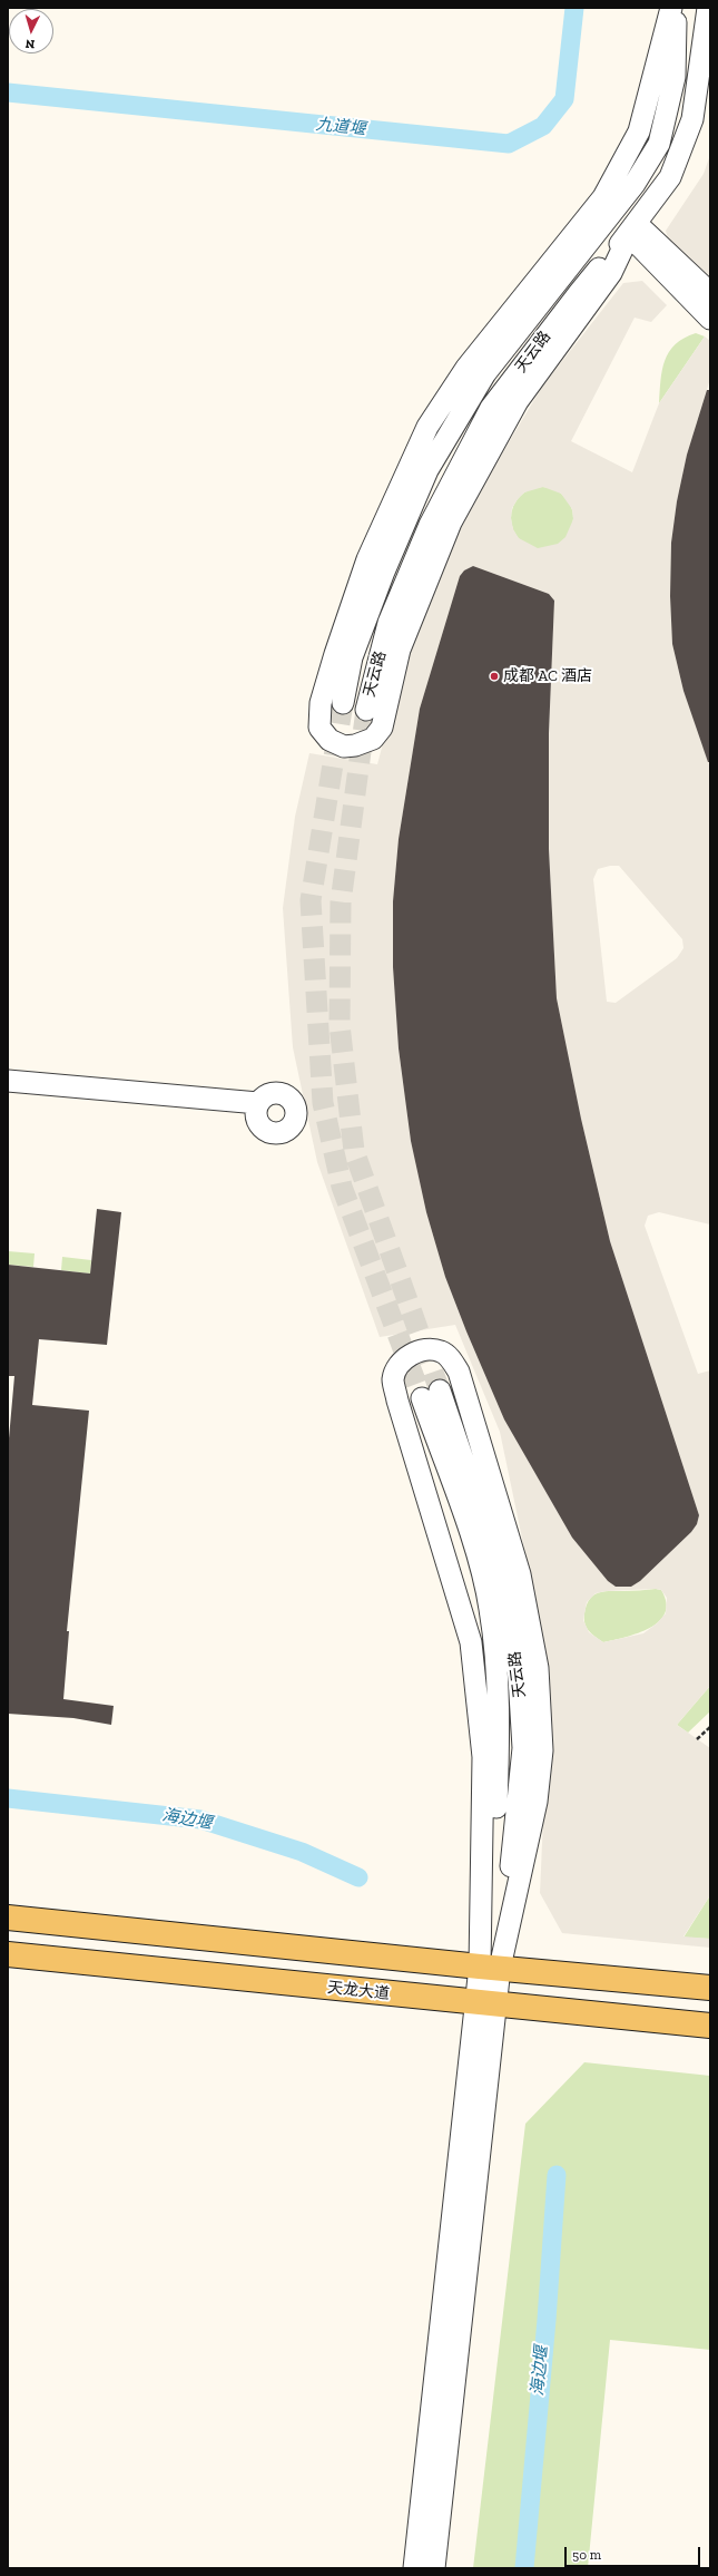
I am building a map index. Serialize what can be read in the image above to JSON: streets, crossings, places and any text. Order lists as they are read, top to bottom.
{
  "streets": {
    "main road": ["天龙大道"],
    "street": ["天云路"]
  },
  "water": ["九道堰", "海边堰"],
  "places": ["成都 AC 酒店"],
  "scale_bar": "50 m",
  "north": "bottom"
}
